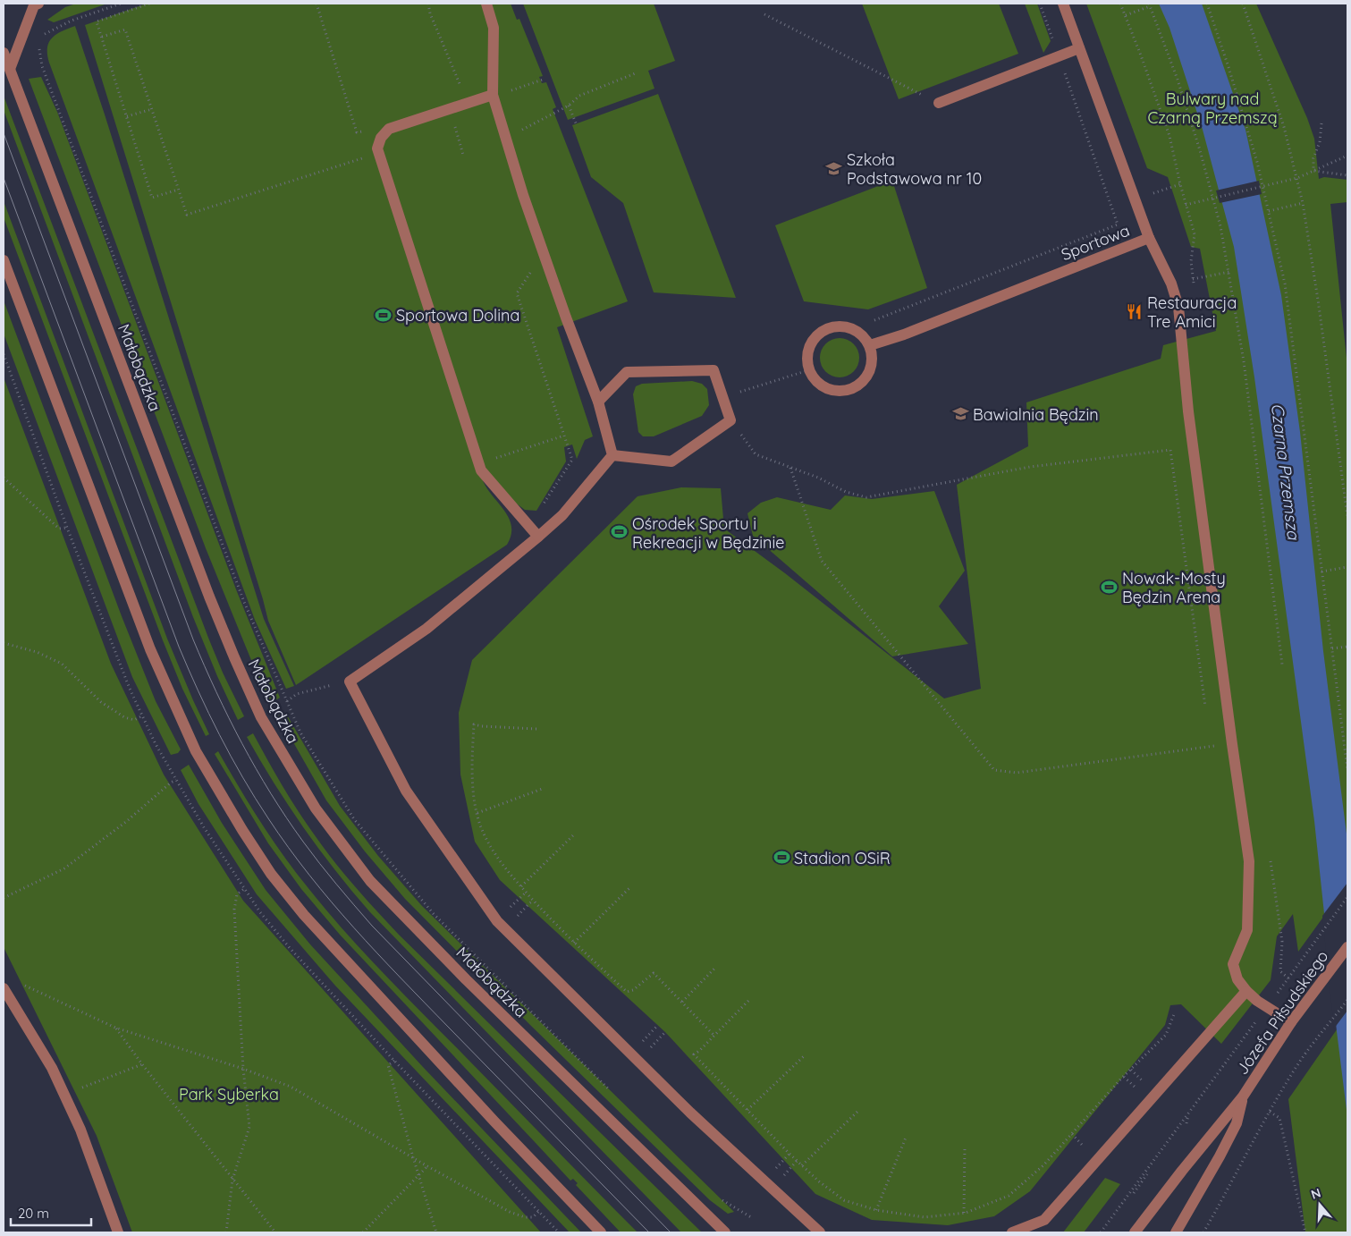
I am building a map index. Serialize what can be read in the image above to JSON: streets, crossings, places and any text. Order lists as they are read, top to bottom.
{
  "streets": {
    "street": ["Sportowa", "Małobądzka", "Józefa Piłsudskiego"]
  },
  "water": ["Czarna Przemsza"],
  "parks": ["Bulwary nad Czarną Przemszą", "Park Syberka"],
  "places": {
    "school or university": ["Szkoła Podstawowa nr 10", "Bawialnia Będzin"],
    "restaurant": ["Restauracja Tre Amici"],
    "sports": [
      "Sportowa Dolina",
      "Ośrodek Sportu i Rekreacji w Będzinie",
      "Nowak-Mosty Będzin Arena",
      "Stadion OSiR"
    ]
  },
  "scale_bar": "20 m",
  "north": "top"
}
